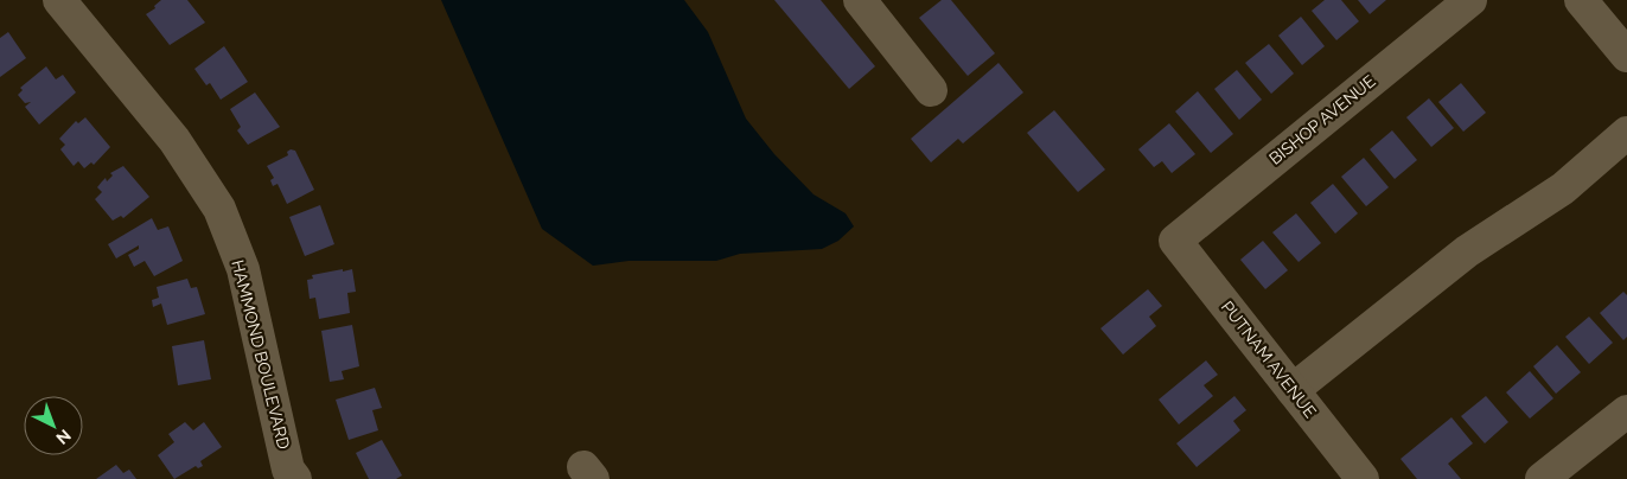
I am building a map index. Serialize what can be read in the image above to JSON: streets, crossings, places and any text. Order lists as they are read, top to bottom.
{
  "streets": {
    "street": ["BISHOP AVENUE", "HAMMOND BOULEVARD", "PUTNAM AVENUE"]
  },
  "crossings": [
    ["BISHOP AVENUE", "PUTNAM AVENUE"]
  ],
  "north": "bottom right"
}
